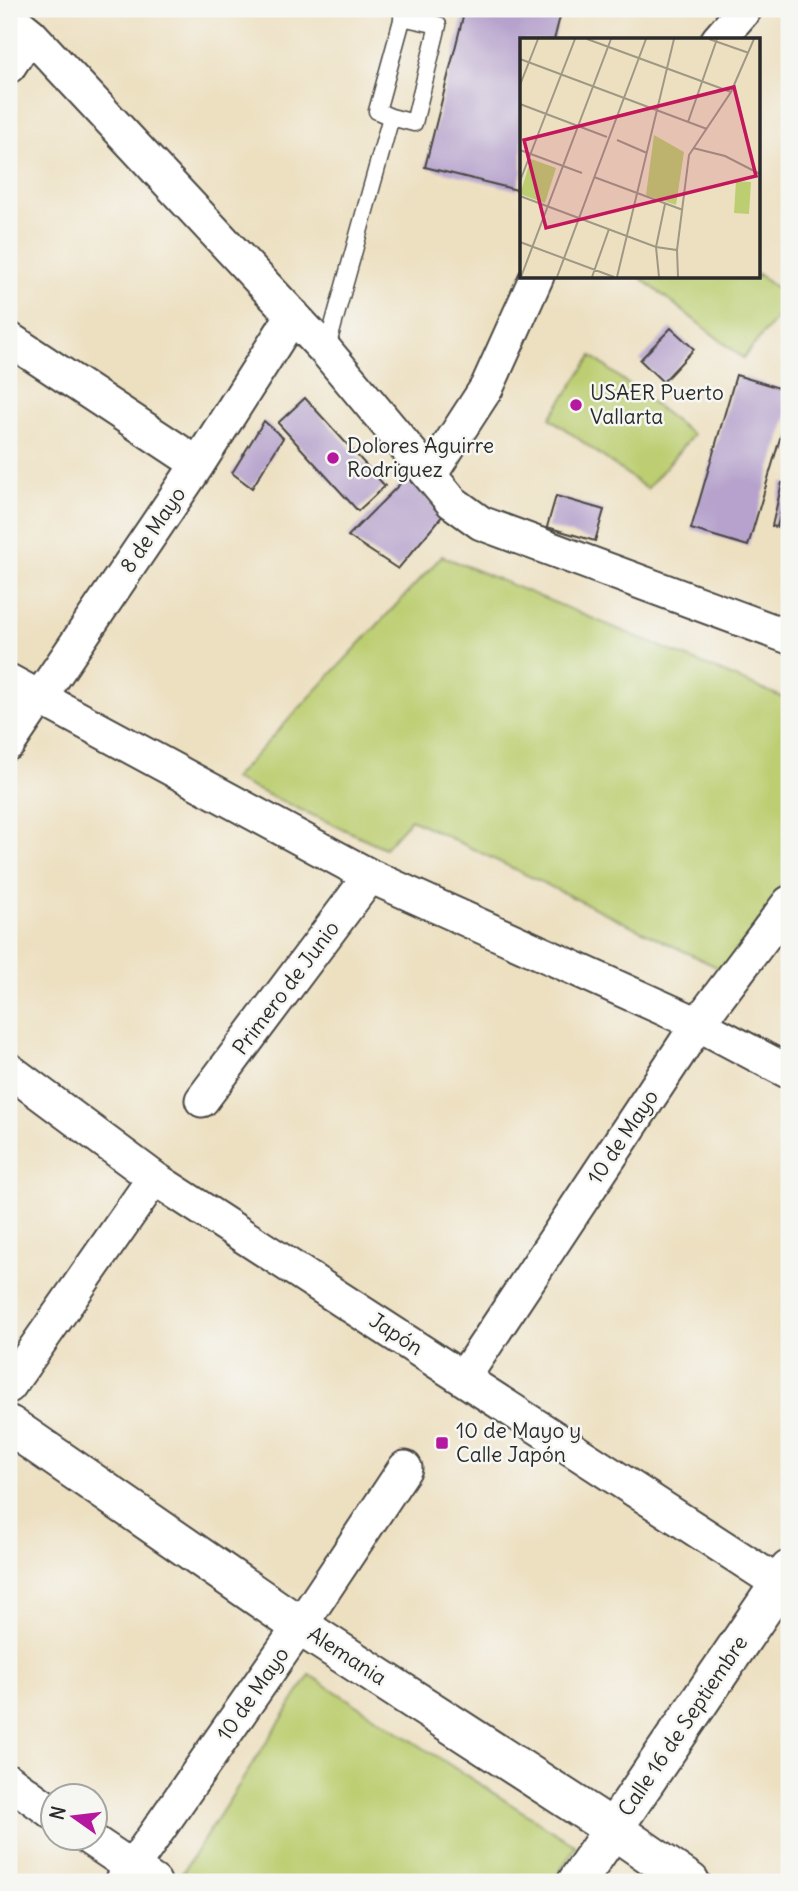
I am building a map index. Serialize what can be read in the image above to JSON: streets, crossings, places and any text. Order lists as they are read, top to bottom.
{
  "streets": {
    "street": [
      "8 de Mayo",
      "Primero de Junio",
      "10 de Mayo",
      "Japón",
      "Alemania",
      "Calle 16 de Septiembre"
    ]
  },
  "crossings": [
    ["10 de Mayo", "Japón"],
    ["10 de Mayo", "Alemania"],
    ["Japón", "Calle 16 de Septiembre"],
    ["Alemania", "Calle 16 de Septiembre"]
  ],
  "places": {
    "other": ["USAER Puerto Vallarta", "Dolores Aguirre Rodriguez"],
    "transit": ["10 de Mayo y Calle Japón"]
  },
  "north": "left"
}
